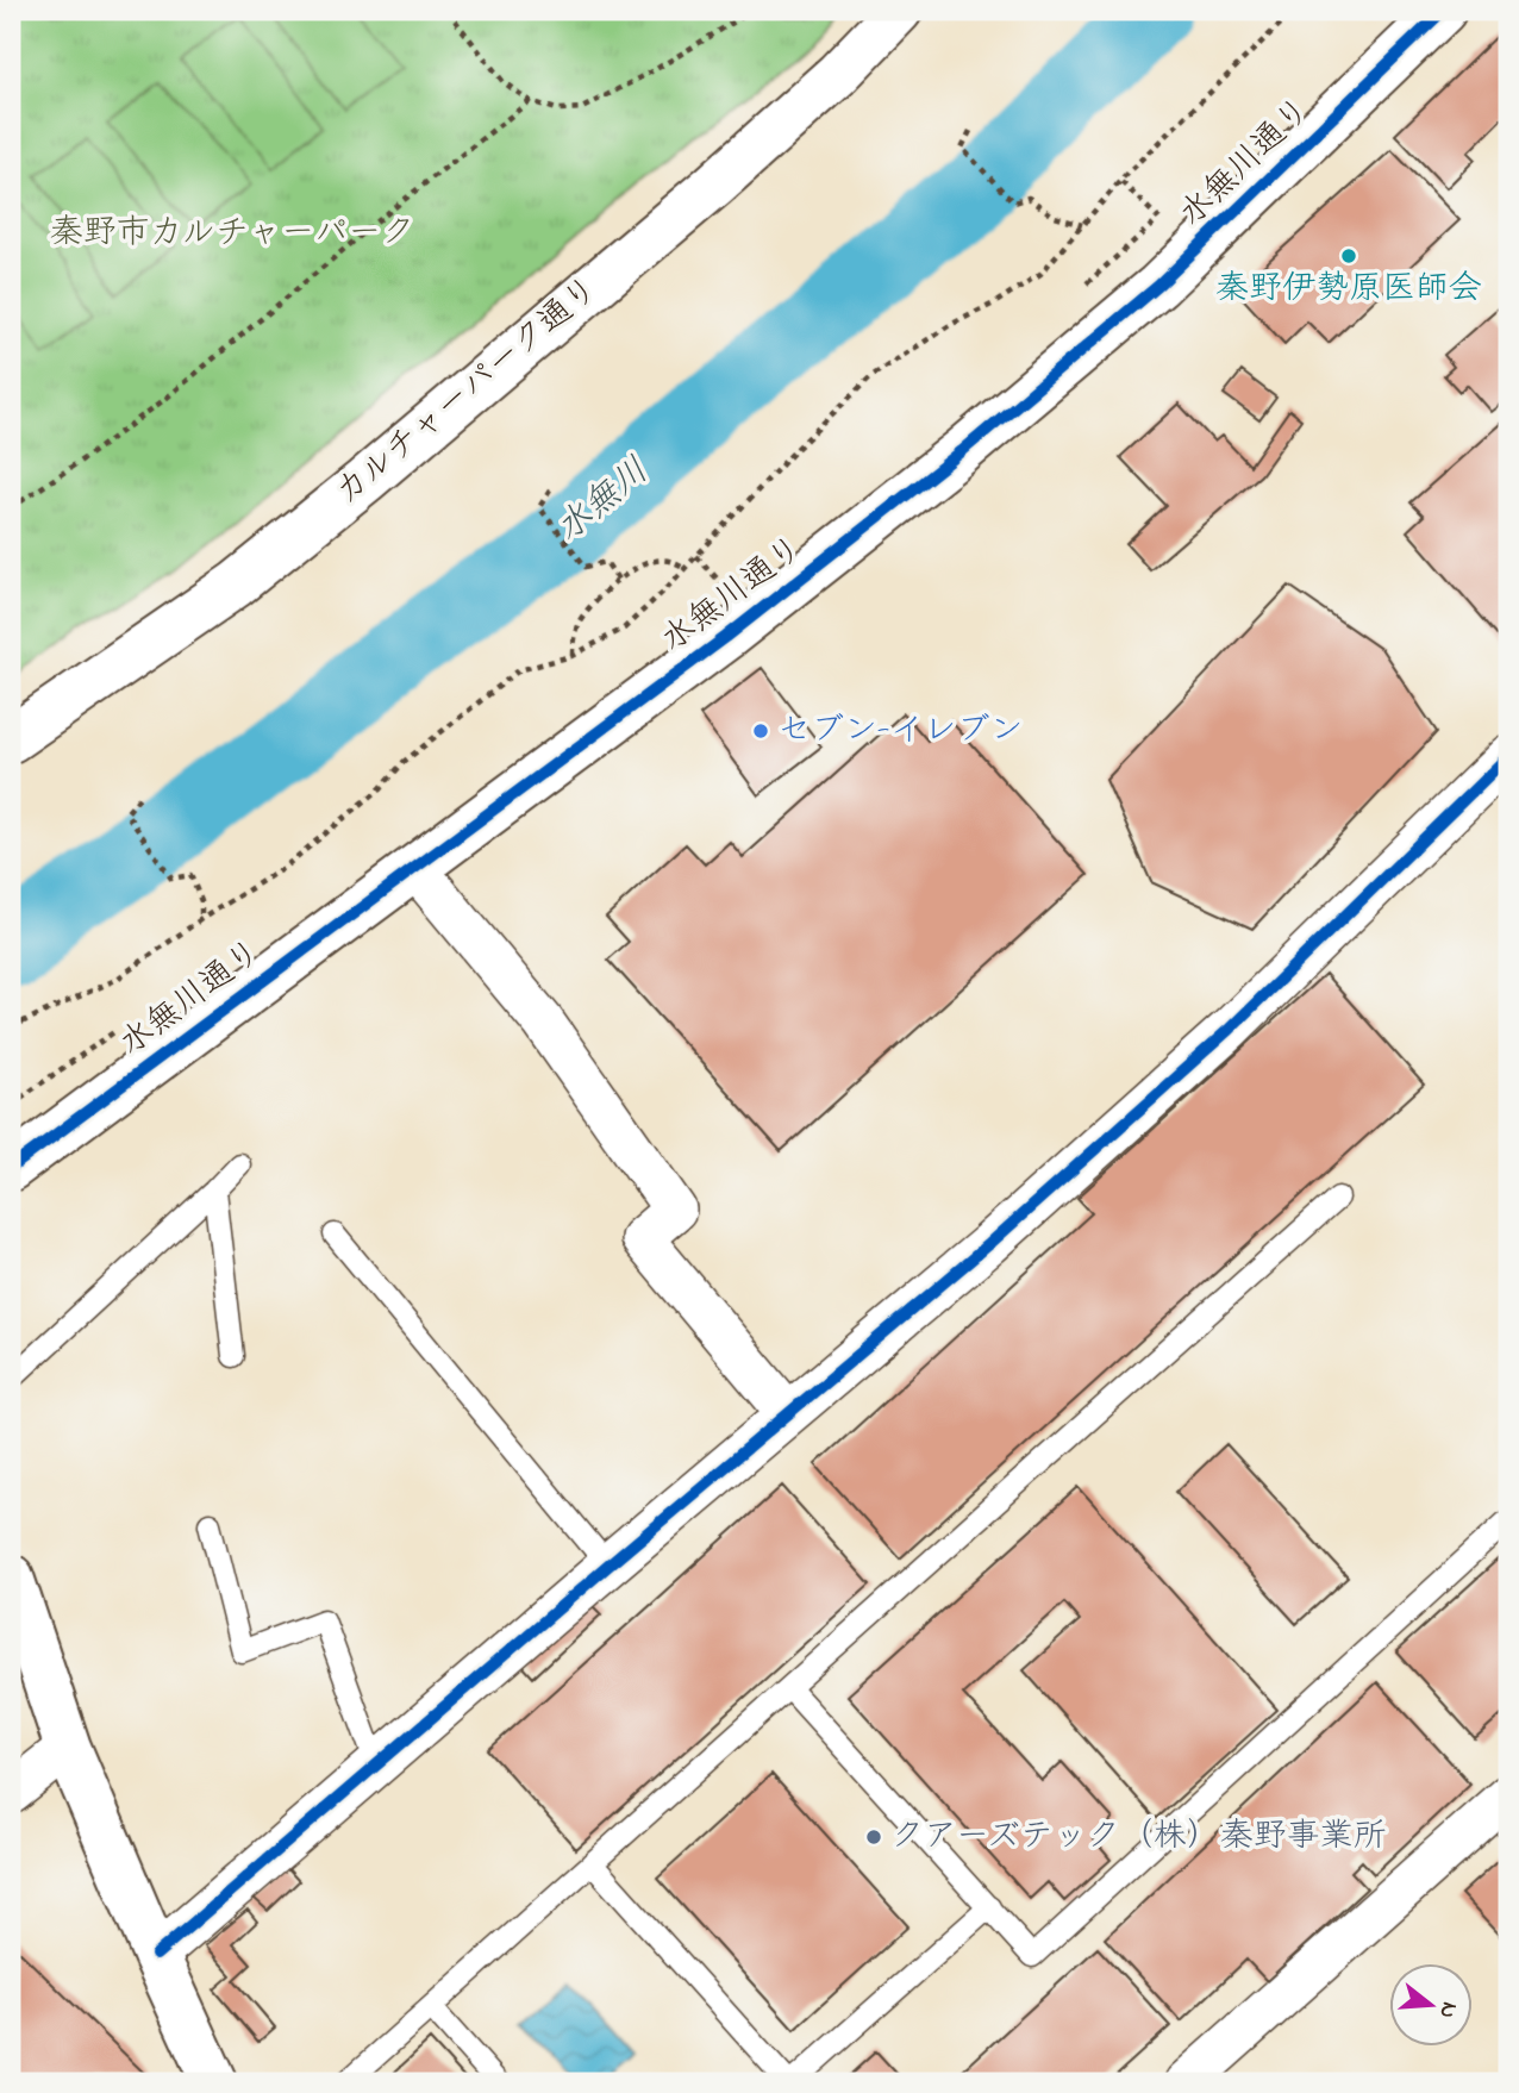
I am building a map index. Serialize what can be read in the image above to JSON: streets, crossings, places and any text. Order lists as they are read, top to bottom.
{
  "streets": {
    "street": ["水無川通り", "カルチャーパーク通り"]
  },
  "water": ["水無川"],
  "parks": ["秦野市カルチャーパーク"],
  "places": ["秦野伊勢原医師会", "セブン-イレブン", "クアーズテック（株）秦野事業所"],
  "north": "right"
}
